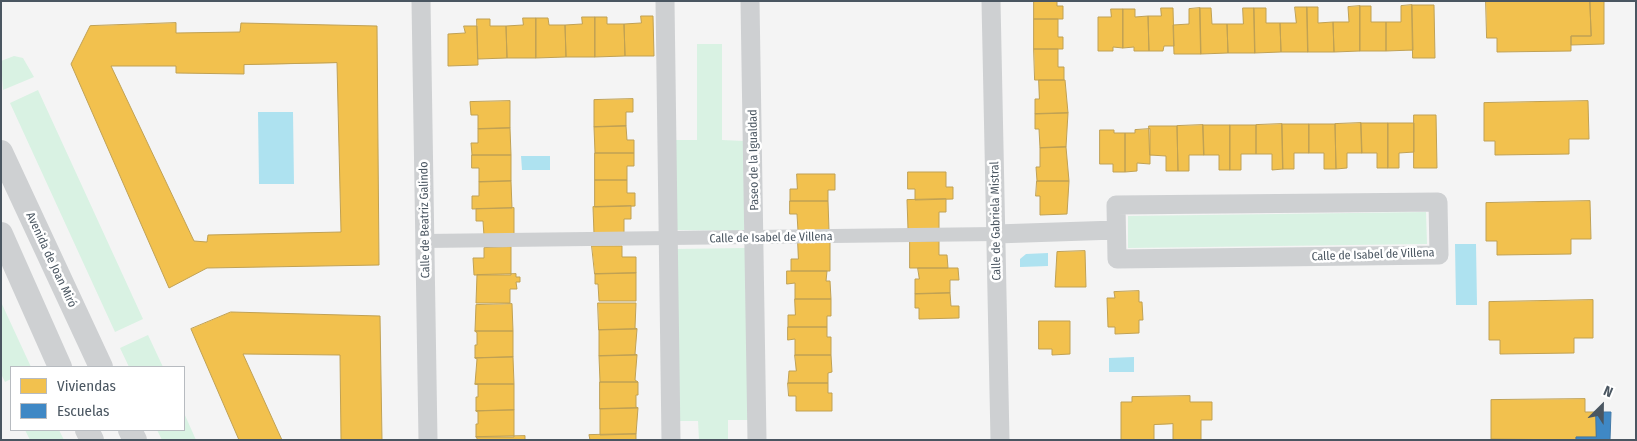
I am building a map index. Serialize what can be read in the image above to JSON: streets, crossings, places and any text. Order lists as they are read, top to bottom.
{
  "streets": {
    "street": [
      "Paseo de la Igualdad",
      "Calle de Beatriz Galindo",
      "Calle de Gabriela Mistral",
      "Calle de Isabel de Villena",
      "Avenida de Joan Miró"
    ]
  },
  "crossings": [
    ["Paseo de la Igualdad", "Calle de Isabel de Villena"],
    ["Calle de Beatriz Galindo", "Calle de Isabel de Villena"],
    ["Calle de Gabriela Mistral", "Calle de Isabel de Villena"]
  ],
  "legend": ["Viviendas", "Escuelas"],
  "north": "top right"
}
